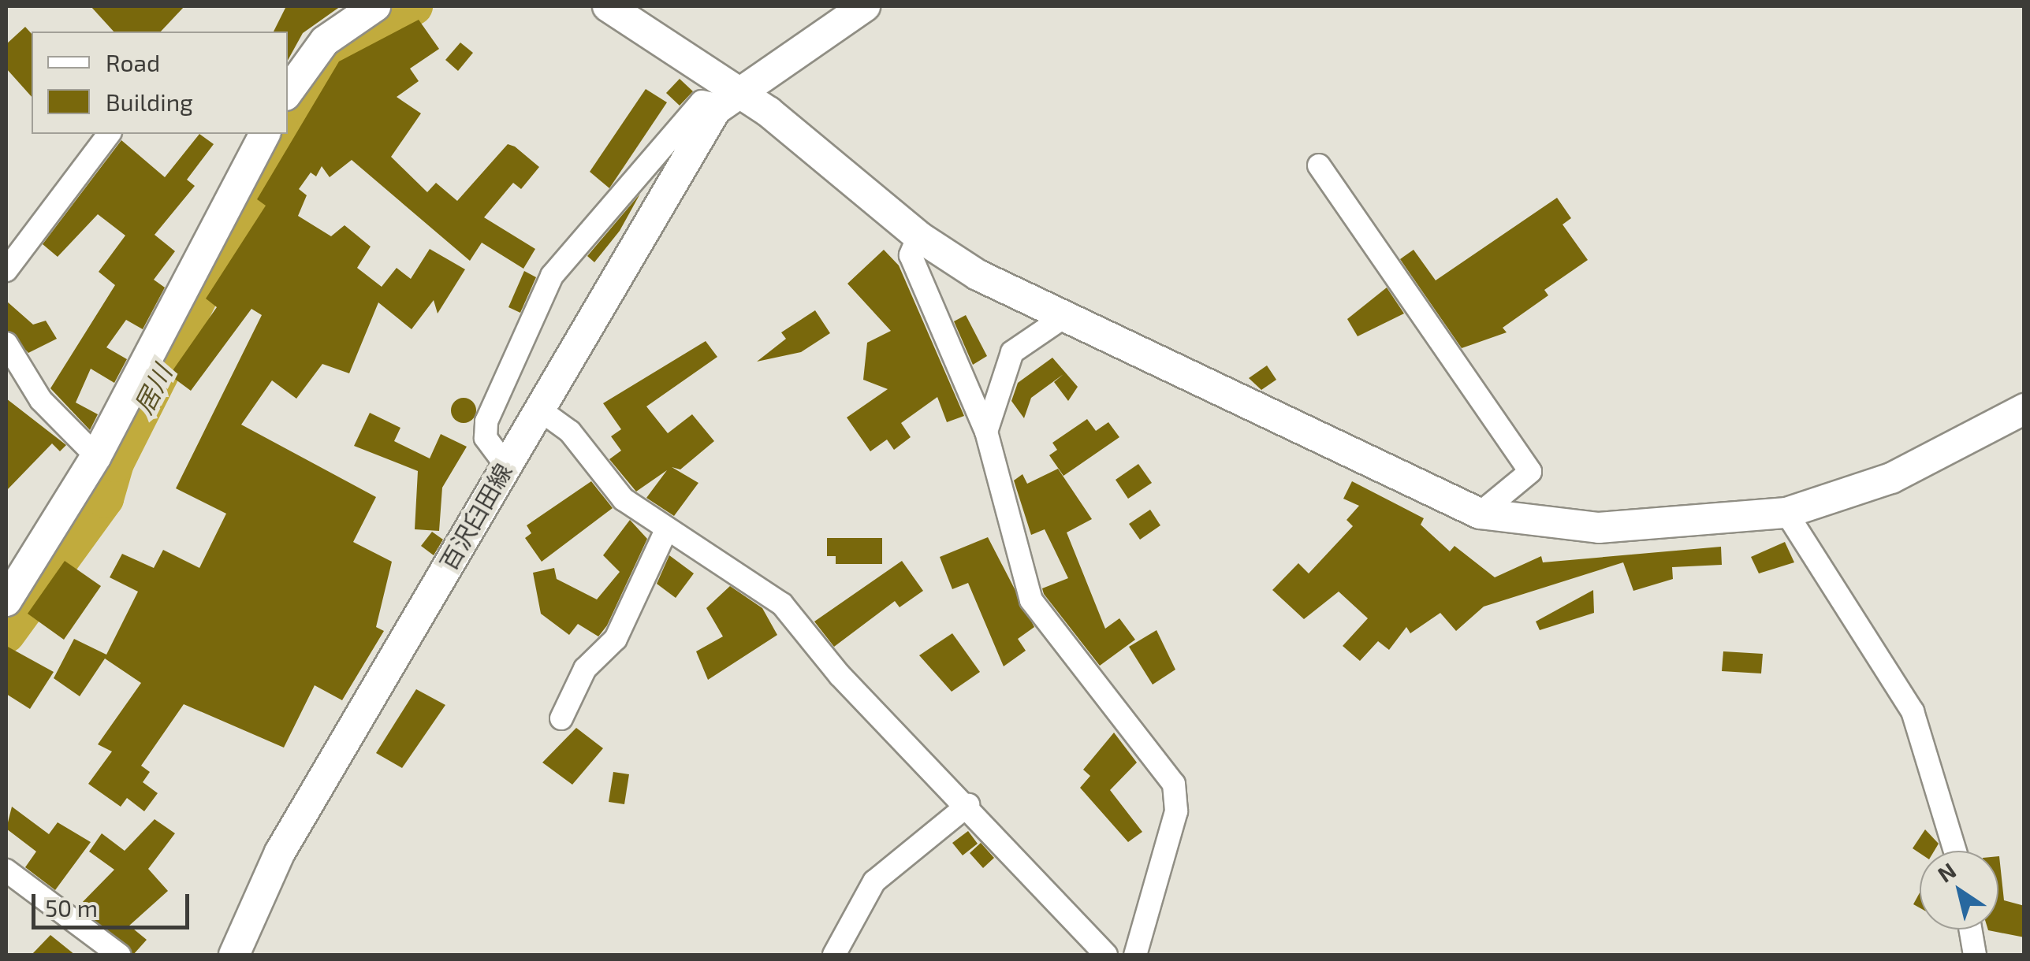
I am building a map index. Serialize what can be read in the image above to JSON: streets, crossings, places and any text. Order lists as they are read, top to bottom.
{
  "streets": {
    "main road": ["百沢臼田線"]
  },
  "water": ["居川"],
  "legend": ["Road", "Building"],
  "scale_bar": "50 m",
  "north": "top left"
}
